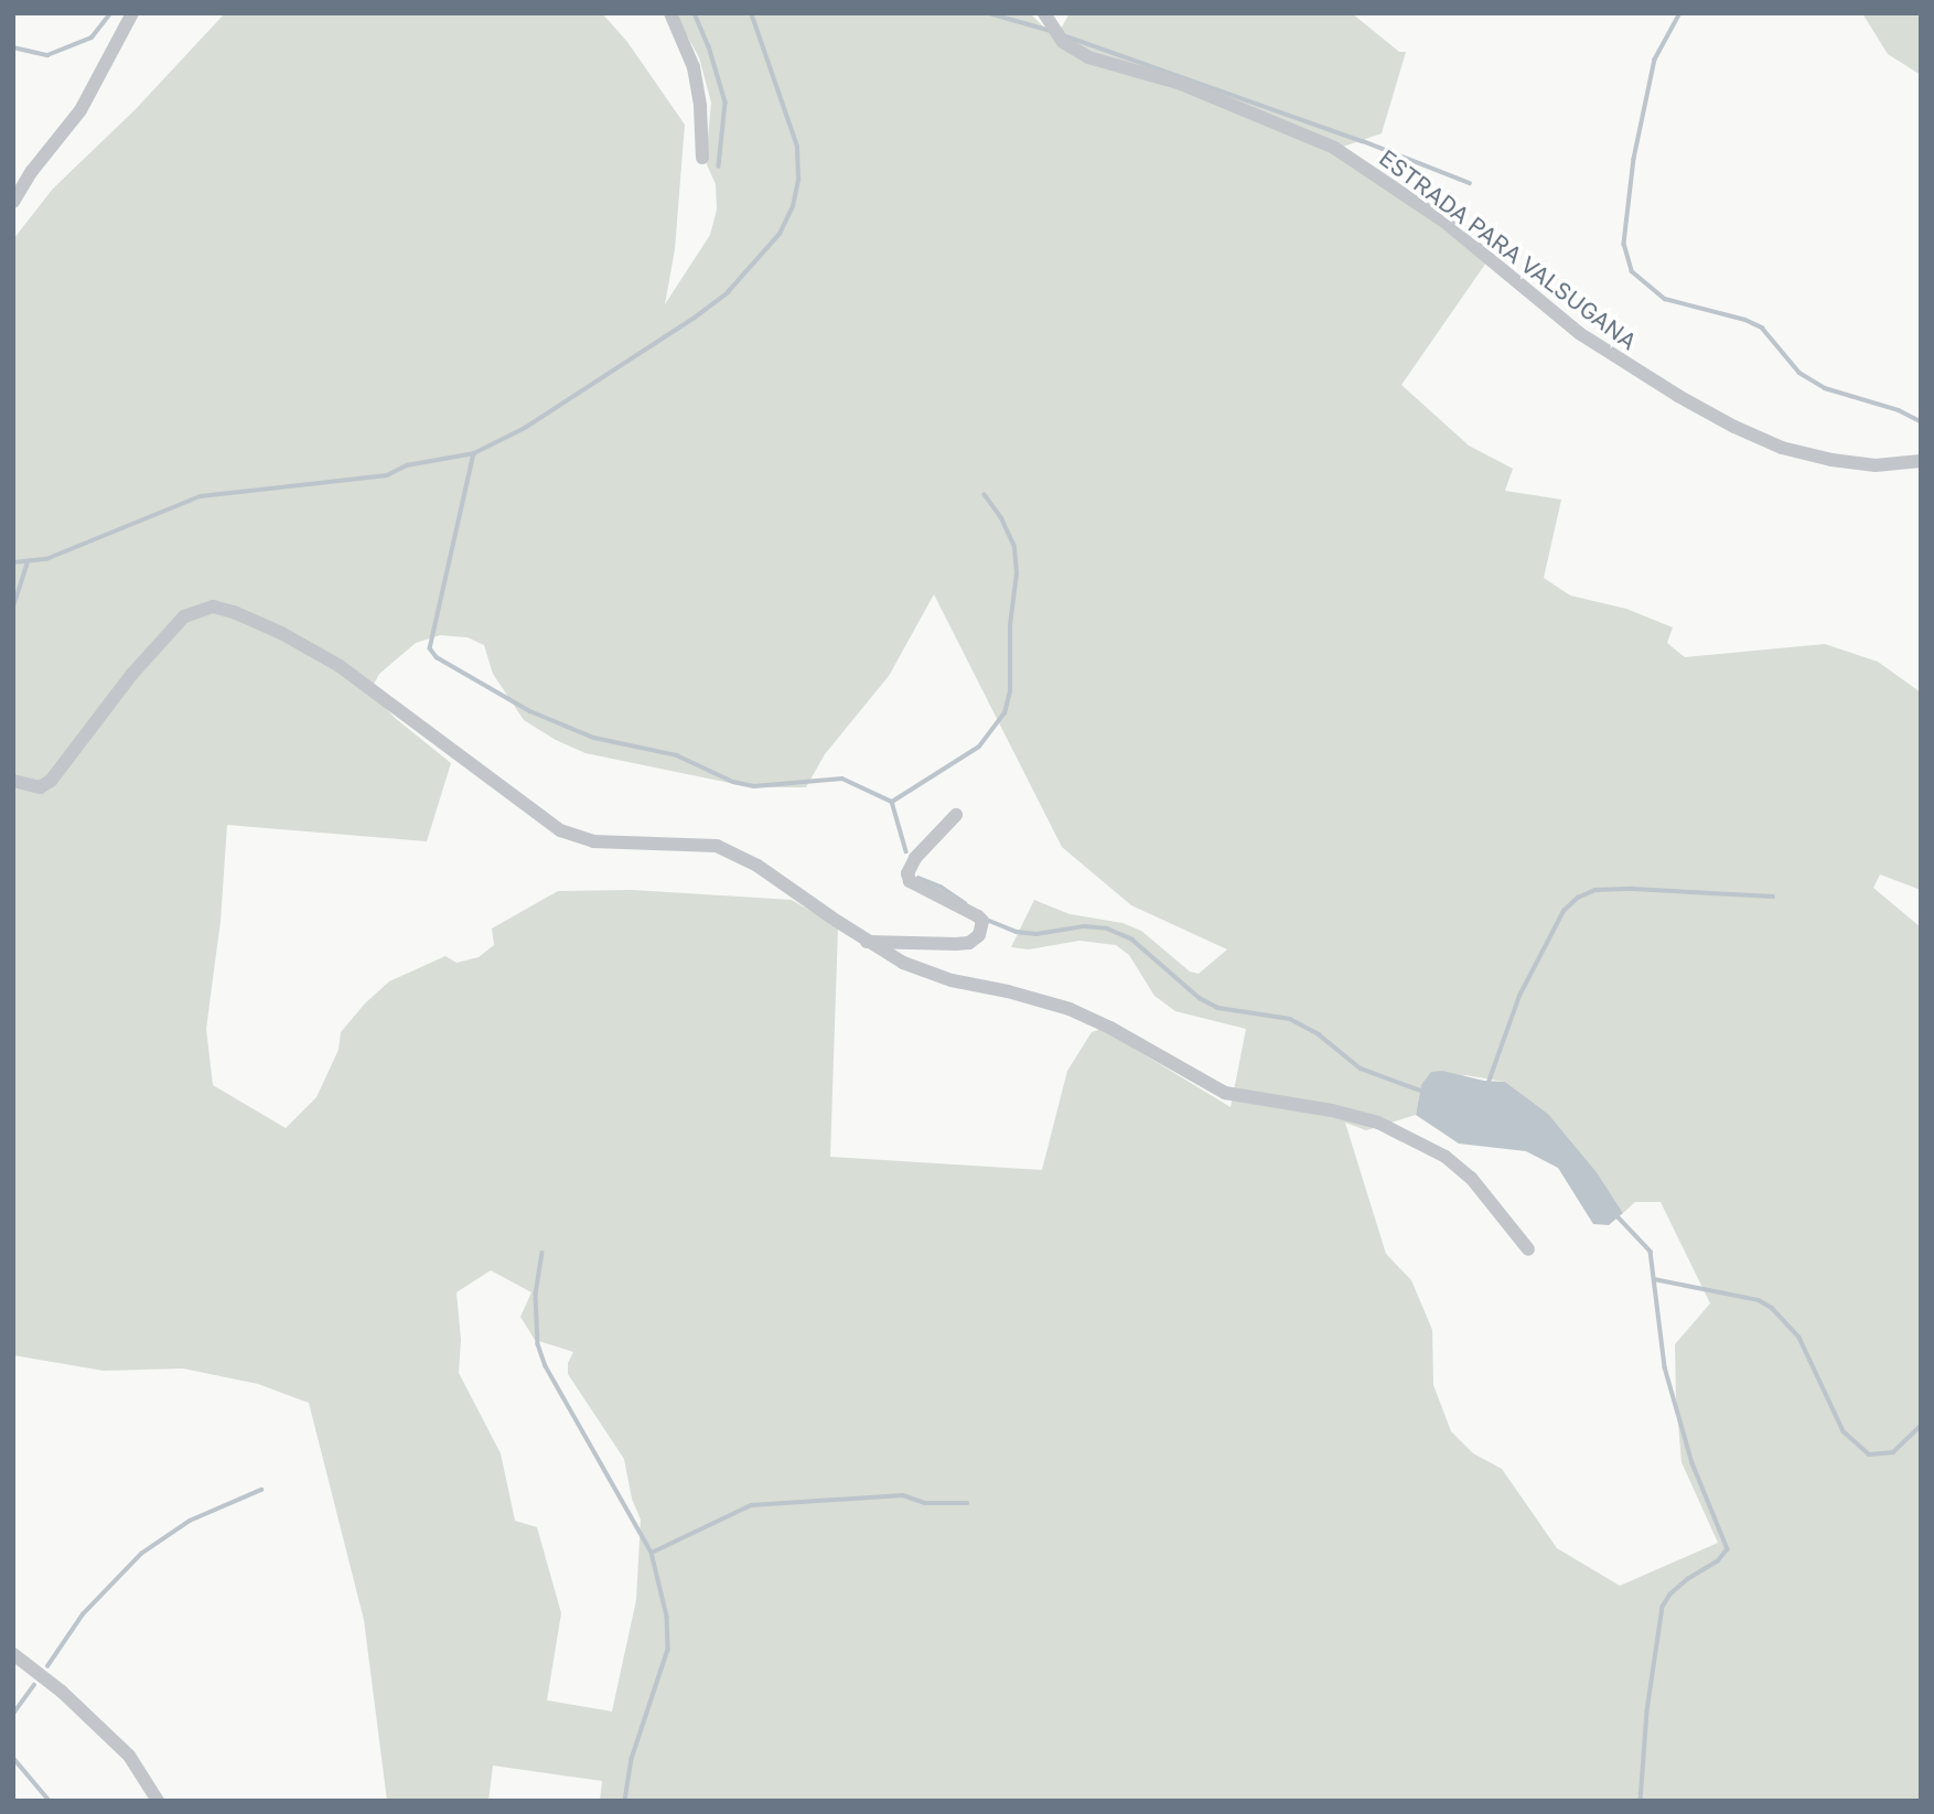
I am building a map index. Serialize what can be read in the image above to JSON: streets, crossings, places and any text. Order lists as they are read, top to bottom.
{
  "streets": {
    "street": ["ESTRADA PARA VALSUGANA"]
  }
}
